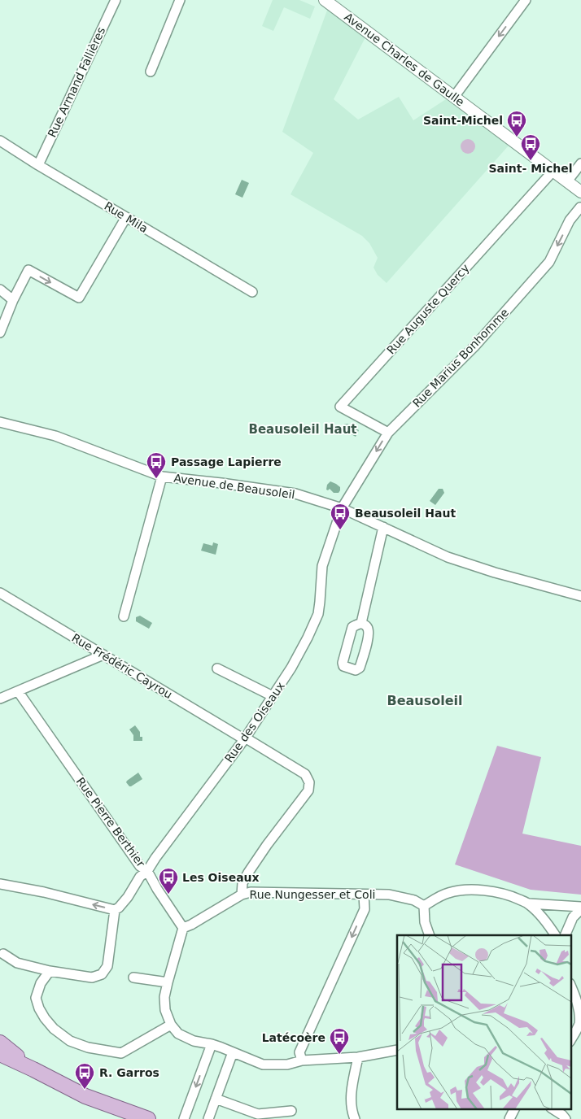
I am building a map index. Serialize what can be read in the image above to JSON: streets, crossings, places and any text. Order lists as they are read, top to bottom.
{
  "streets": {
    "street": [
      "Avenue Charles de Gaulle",
      "Rue Armand Fallières",
      "Rue Mila",
      "Rue Auguste Quercy",
      "Rue Marius Bonhomme",
      "Avenue de Beausoleil",
      "Rue Frédéric Cayrou",
      "Rue des Oiseaux",
      "Rue Pierre Berthier",
      "Rue Nungesser et Coli"
    ]
  },
  "crossings": [
    ["Avenue Charles de Gaulle", "Rue Auguste Quercy"],
    ["Rue Armand Fallières", "Rue Mila"],
    ["Rue Auguste Quercy", "Rue Marius Bonhomme"],
    ["Rue Marius Bonhomme", "Avenue de Beausoleil"],
    ["Rue Marius Bonhomme", "Rue des Oiseaux"],
    ["Avenue de Beausoleil", "Rue des Oiseaux"],
    ["Rue Frédéric Cayrou", "Rue des Oiseaux"],
    ["Rue Frédéric Cayrou", "Rue Nungesser et Coli"],
    ["Rue des Oiseaux", "Rue Pierre Berthier"],
    ["Rue Pierre Berthier", "Rue Nungesser et Coli"]
  ],
  "one_way": ["Rue Marius Bonhomme"],
  "districts": ["Beausoleil Haut", "Beausoleil"],
  "places": {
    "bus stop": [
      "Saint-Michel",
      "Saint- Michel",
      "Passage Lapierre",
      "Beausoleil Haut",
      "Les Oiseaux",
      "Latécoère",
      "R. Garros"
    ]
  }
}
